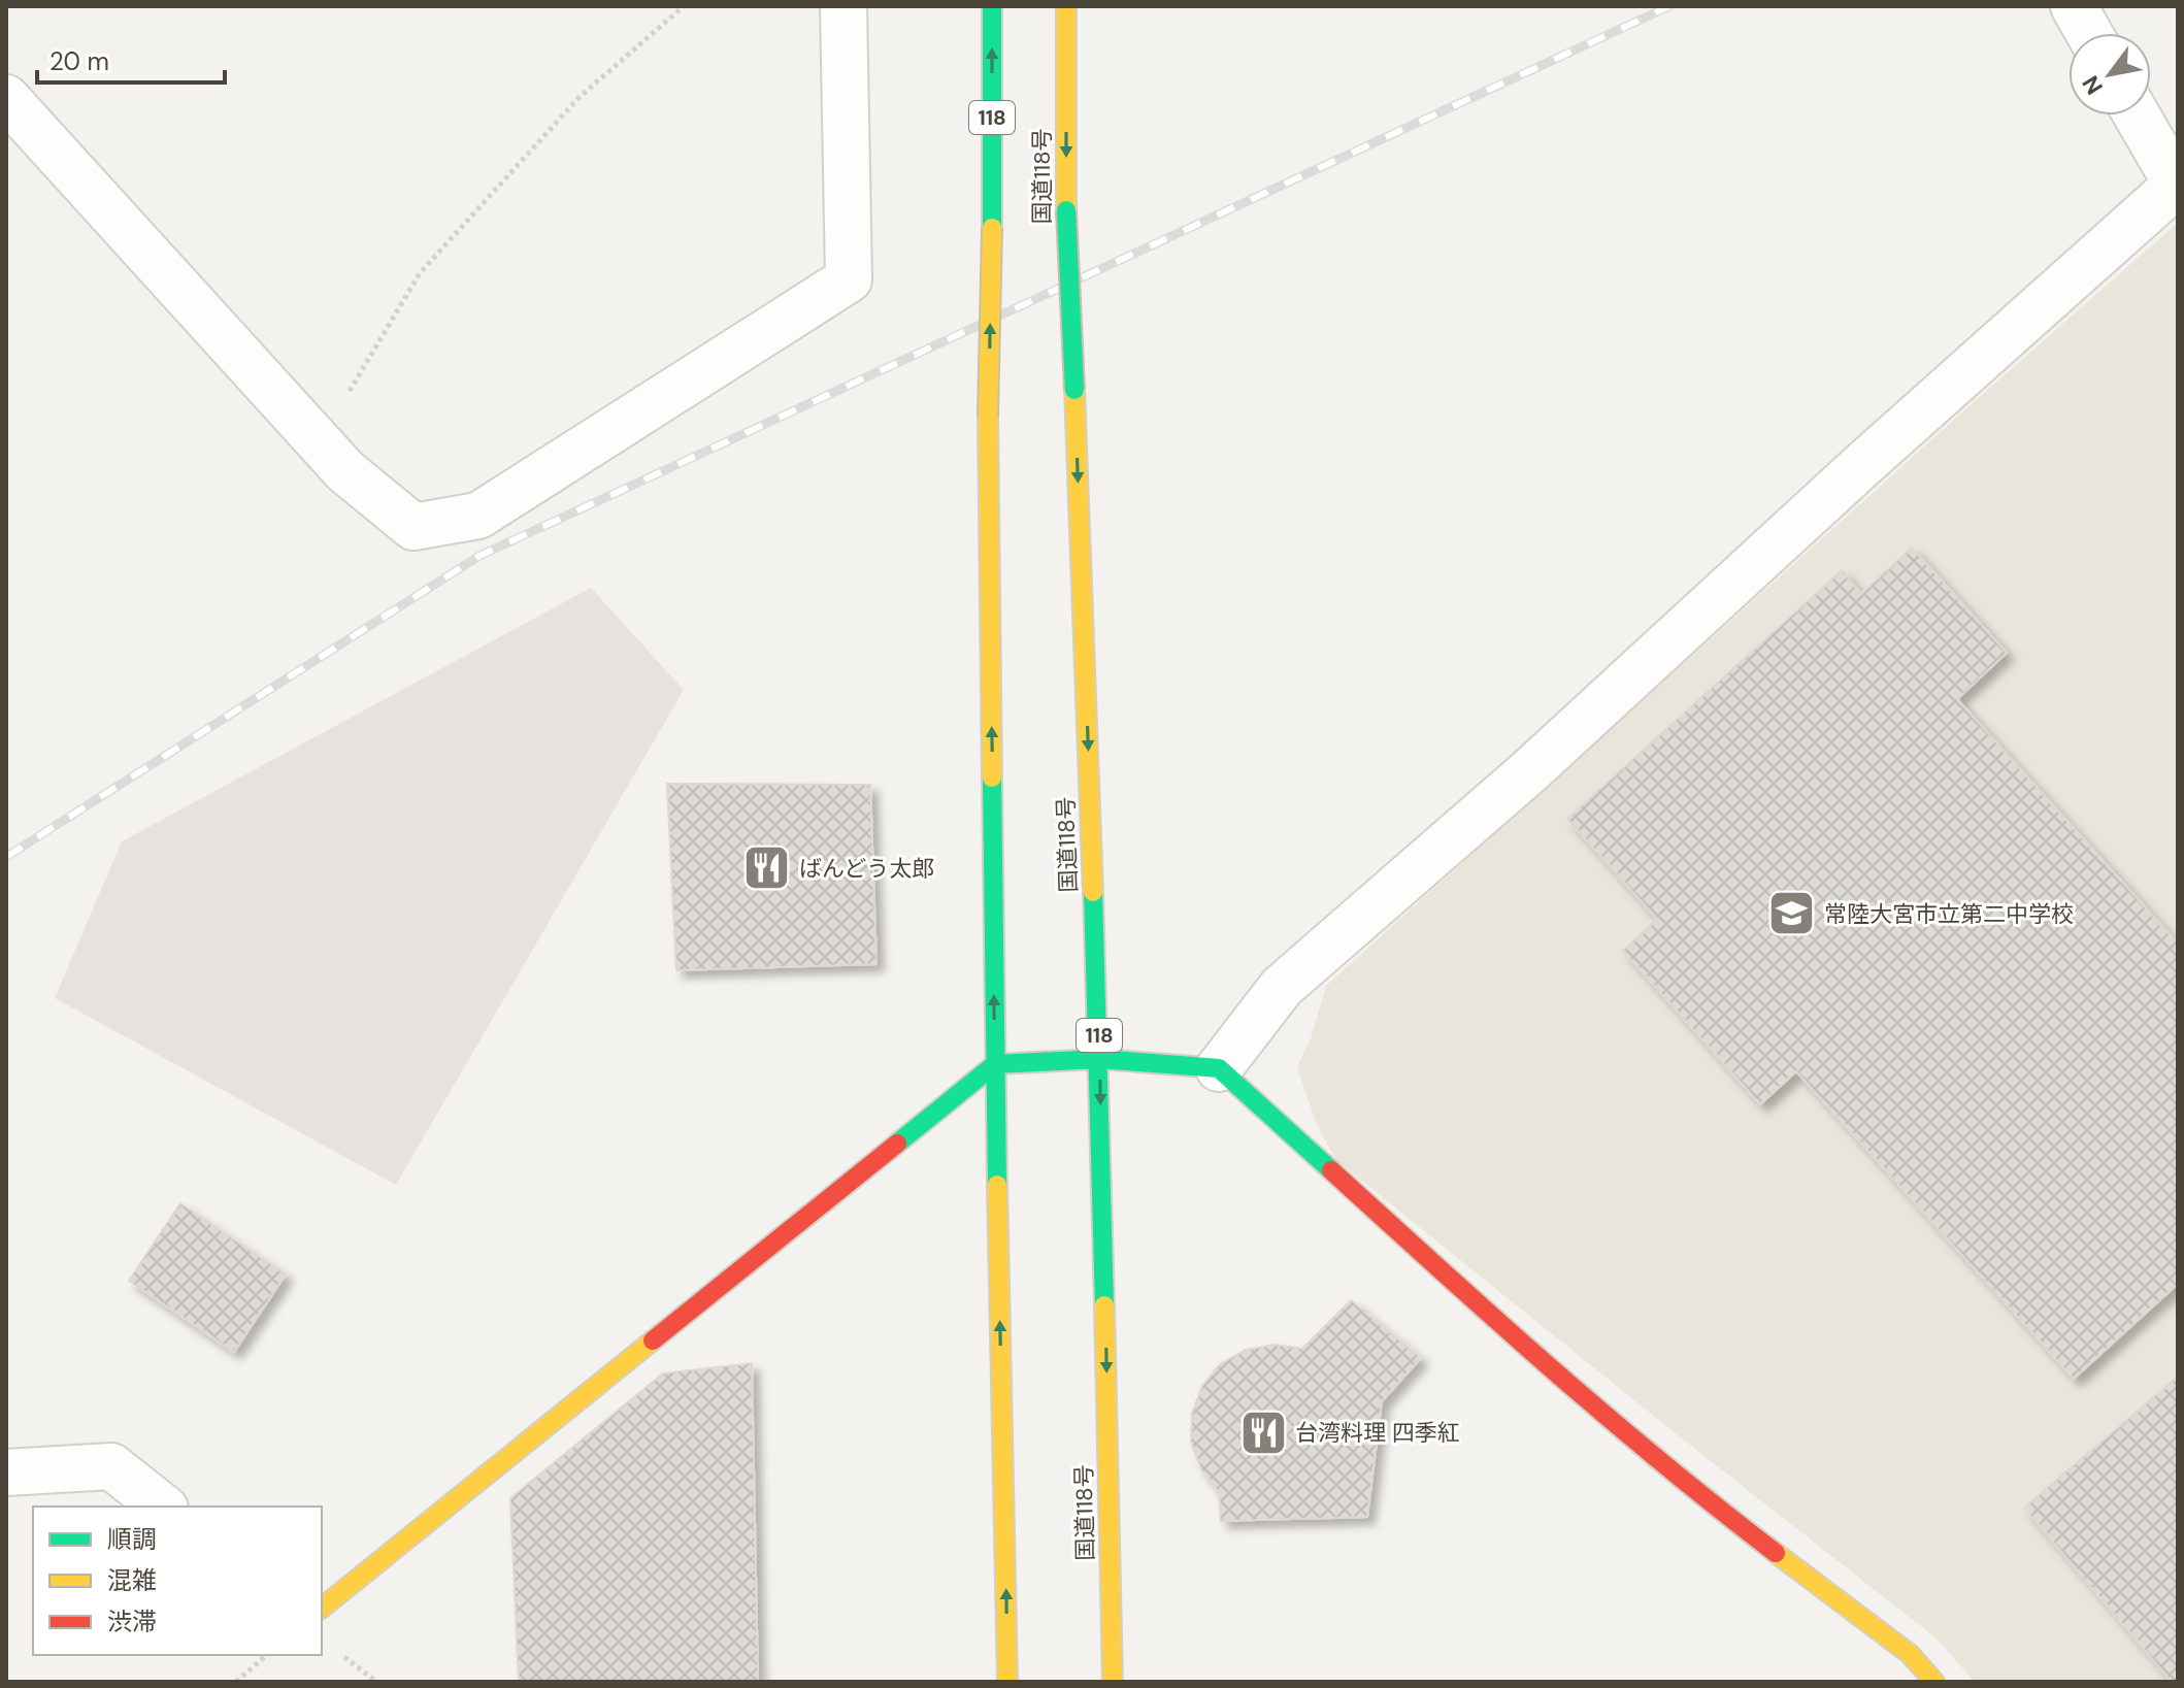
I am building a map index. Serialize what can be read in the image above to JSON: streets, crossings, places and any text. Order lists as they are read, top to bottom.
{
  "streets": {
    "main road": ["118", "国道118号"]
  },
  "places": {
    "restaurant": ["ばんどう太郎", "台湾料理 四季紅"],
    "school or university": ["常陸大宮市立第二中学校"]
  },
  "legend": ["順調", "混雑", "渋滞"],
  "scale_bar": "20 m",
  "north": "bottom left"
}
